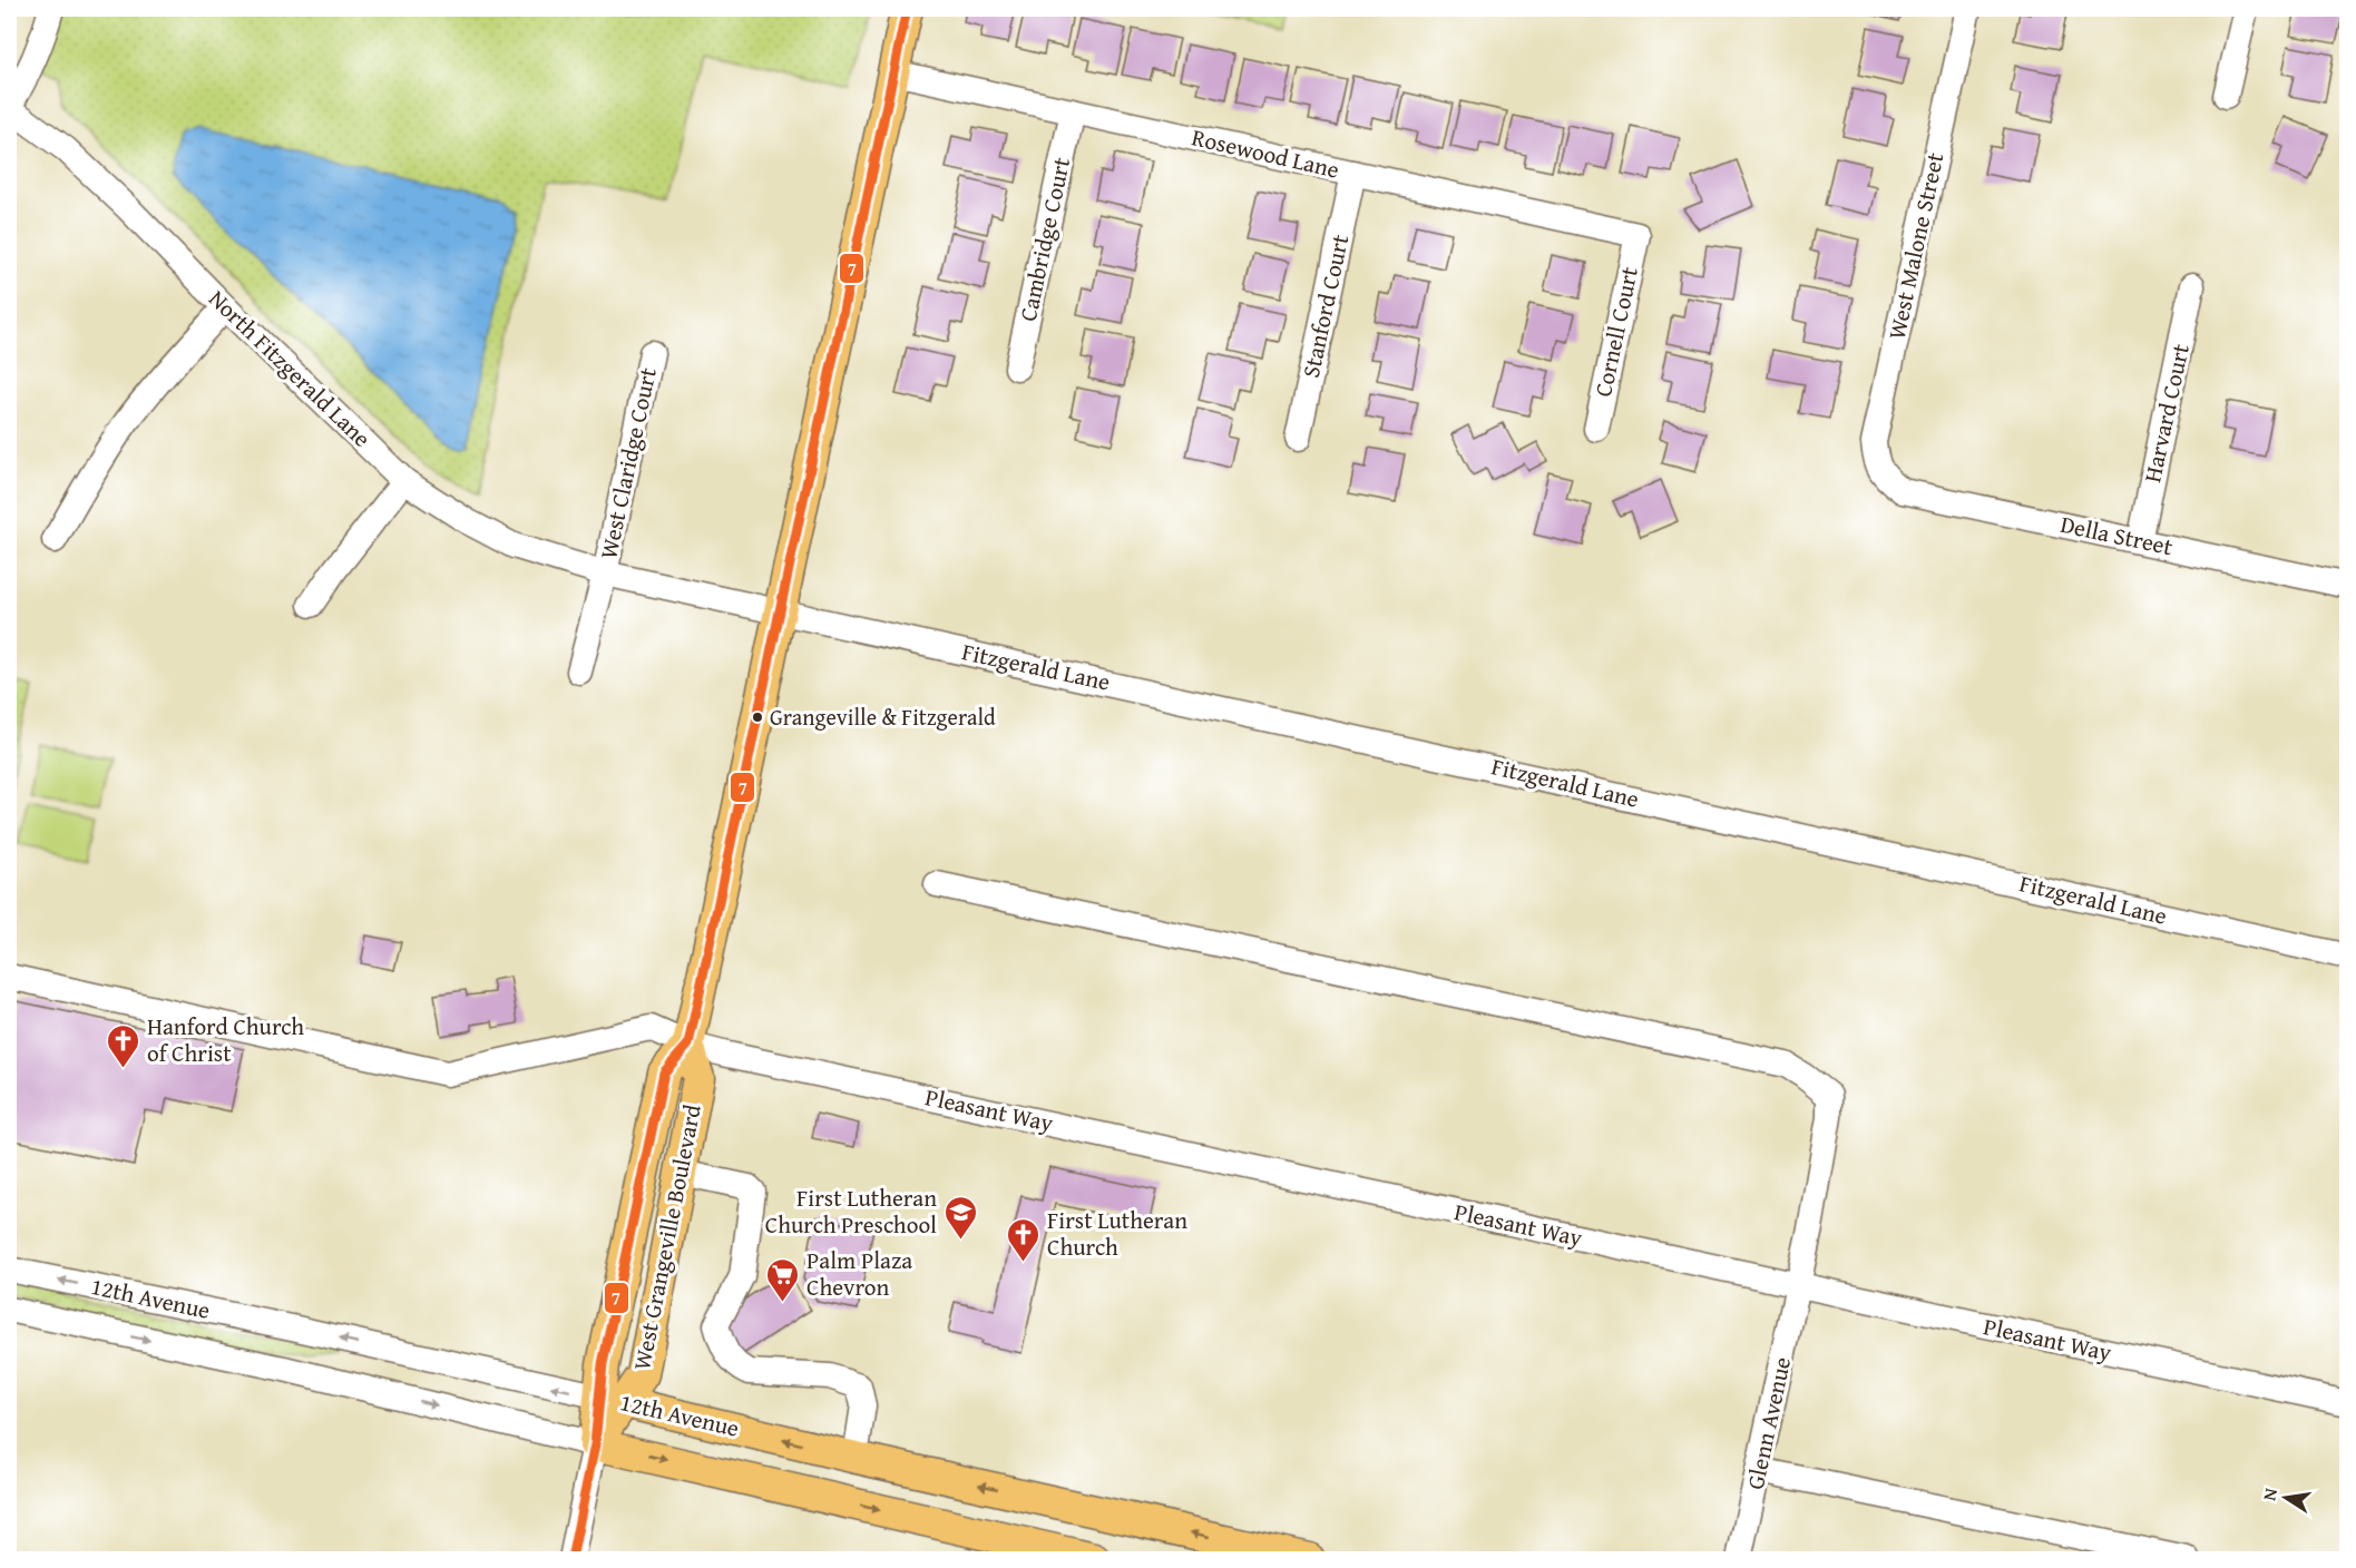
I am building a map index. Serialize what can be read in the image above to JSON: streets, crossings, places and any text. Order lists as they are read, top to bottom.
{
  "streets": {
    "main road": ["West Grangeville Boulevard", "12th Avenue"],
    "street": [
      "Rosewood Lane",
      "Cambridge Court",
      "West Malone Street",
      "Stanford Court",
      "Cornell Court",
      "North Fitzgerald Lane",
      "Harvard Court",
      "West Claridge Court",
      "Della Street",
      "Fitzgerald Lane",
      "Pleasant Way",
      "Glenn Avenue"
    ]
  },
  "crossings": [
    ["Rosewood Lane", "Cambridge Court"],
    ["Rosewood Lane", "Stanford Court"],
    ["Rosewood Lane", "Cornell Court"],
    ["Rosewood Lane", "West Grangeville Boulevard"],
    ["West Malone Street", "Della Street"],
    ["North Fitzgerald Lane", "West Claridge Court"],
    ["North Fitzgerald Lane", "Fitzgerald Lane"],
    ["North Fitzgerald Lane", "West Grangeville Boulevard"],
    ["Harvard Court", "Della Street"],
    ["Fitzgerald Lane", "West Grangeville Boulevard"],
    ["Pleasant Way", "West Grangeville Boulevard"],
    ["Pleasant Way", "Glenn Avenue"],
    ["West Grangeville Boulevard", "12th Avenue"]
  ],
  "places": {
    "other": ["Grangeville & Fitzgerald"],
    "church": ["Hanford Church of Christ", "First Lutheran Church"],
    "school or university": ["First Lutheran Church Preschool"],
    "supermarket": ["Palm Plaza Chevron"]
  },
  "lines": ["transit line 7"],
  "north": "left"
}
